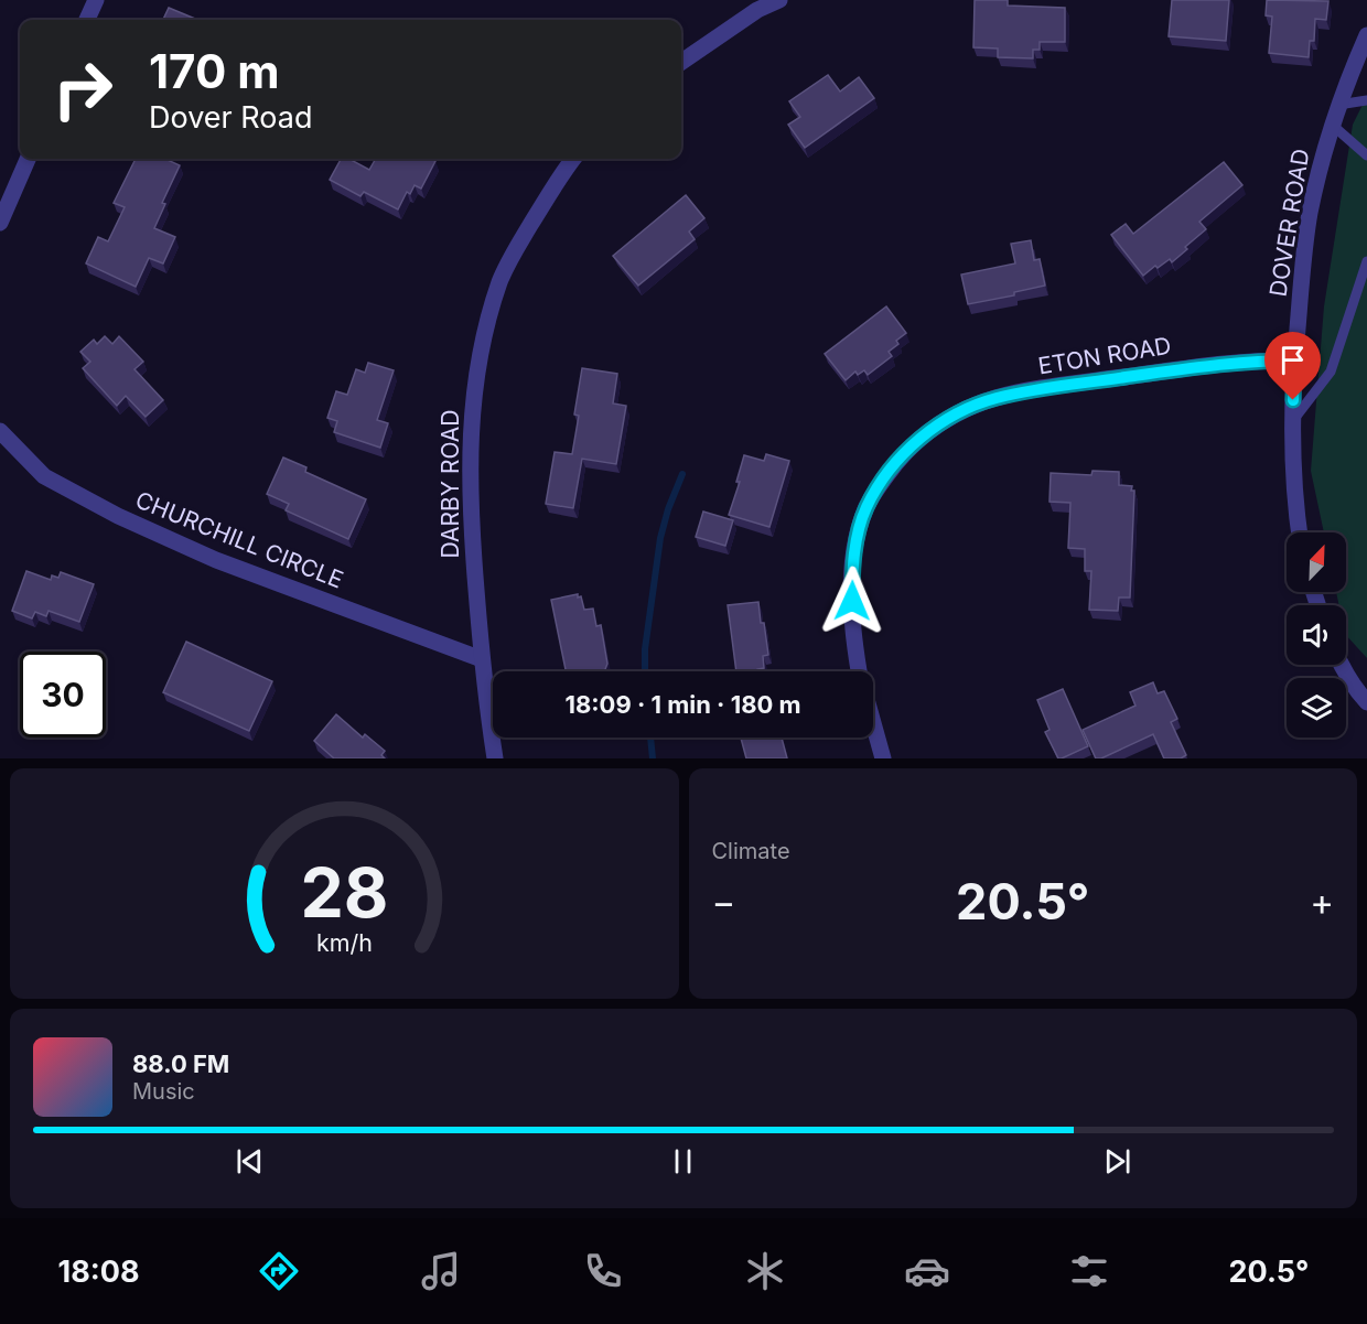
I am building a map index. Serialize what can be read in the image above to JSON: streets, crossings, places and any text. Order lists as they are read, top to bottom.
{
  "streets": {
    "street": [
      "DOVER ROAD",
      "ETON ROAD",
      "DARBY ROAD",
      "CHURCHILL CIRCLE"
    ]
  },
  "crossings": [
    ["DOVER ROAD", "ETON ROAD"],
    ["DARBY ROAD", "CHURCHILL CIRCLE"]
  ],
  "north": "top right",
  "page": {
    "turn": ["170 m", "Dover Road"],
    "limit": "30",
    "trip": "18:09 · 1 min · 180 m",
    "tile": "Climate",
    "heat": ["−", "20.5°", "+"],
    "song": ["88.0 FM", "Music"],
    "tabs": ["18:08", "20.5°"],
    "gauge": ["28", "km/h"]
  }
}
